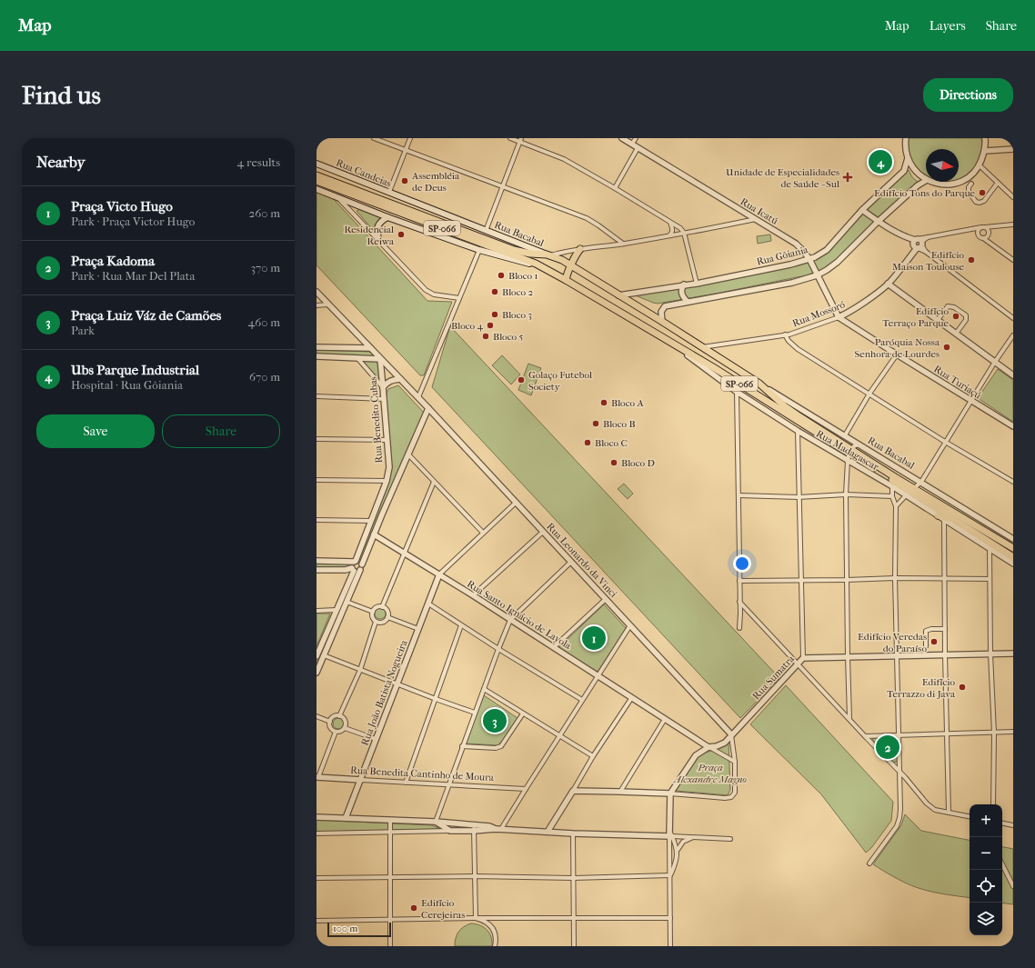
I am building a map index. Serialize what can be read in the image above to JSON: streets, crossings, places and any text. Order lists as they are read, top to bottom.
{
  "streets": {
    "main road": ["Rua Candeias", "SP-066", "Rua Bacabal"],
    "street": [
      "Rua Icatú",
      "Rua Gôiania",
      "Rua Mossoró",
      "Rua Turiaçú",
      "Rua Benedito Cubas",
      "Rua Madagascar",
      "Rua Leonardo da Vinci",
      "Rua Santo Ignácio de Layola",
      "Rua Sumatra",
      "Rua João Batista Nogueira",
      "Rua Benedita Cantinho de Moura"
    ]
  },
  "crossings": [
    ["Rua Candeias", "Rua Bacabal"],
    ["Rua Icatú", "Rua Gôiania"],
    ["Rua Icatú", "Rua Mossoró"],
    ["Rua Icatú", "Rua Turiaçú"],
    ["SP-066", "Rua Bacabal"],
    ["SP-066", "Rua Gôiania"],
    ["SP-066", "Rua Mossoró"],
    ["SP-066", "Rua Madagascar"],
    ["Rua Mossoró", "Rua Turiaçú"],
    ["Rua Benedito Cubas", "Rua Leonardo da Vinci"],
    ["Rua Leonardo da Vinci", "Rua Sumatra"],
    ["Rua Santo Ignácio de Layola", "Rua Sumatra"],
    ["Rua Santo Ignácio de Layola", "Rua João Batista Nogueira"],
    ["Rua João Batista Nogueira", "Rua Benedita Cantinho de Moura"]
  ],
  "parks": ["Praça Alexandre Magno"],
  "places": {
    "health": ["Unidade de Especialidades de Saúde - Sul"],
    "other": [
      "Assembléia de Deus",
      "Edifício Tons do Parque",
      "Residencial Reiwa",
      "Edifício Maison Toulouse",
      "Bloco 1",
      "Bloco 2",
      "Bloco 3",
      "Edifício Terraço Parque",
      "Bloco 4",
      "Bloco 5",
      "Paróquia Nossa Senhora de Lourdes",
      "Golaço Futebol Society",
      "Bloco A",
      "Bloco B",
      "Bloco C",
      "Bloco D",
      "Edifício Veredas do Paraíso",
      "Edifício Terrazzo di Java",
      "Edifício Cerejeiras"
    ]
  },
  "scale_bar": "100 m",
  "north": "right",
  "page": {
    "header": "Map",
    "nav": ["Map", "Layers", "Share"],
    "buttons": [
      "Directions",
      ["Save", "Share"]
    ],
    "title": "Find us",
    "heading": ["Nearby", "4 results"],
    "pins": [
      "4",
      "1",
      "3",
      "2"
    ],
    "list": [
      {
        "mark": "1",
        "name": "Praça Victo Hugo",
        "note": "Park · Praça Victor Hugo",
        "value": "260 m"
      },
      {
        "mark": "2",
        "name": "Praça Kadoma",
        "note": "Park · Rua Mar Del Plata",
        "value": "370 m"
      },
      {
        "mark": "3",
        "name": "Praça Luiz Váz de Camões",
        "note": "Park",
        "value": "460 m"
      },
      {
        "mark": "4",
        "name": "Ubs Parque Industrial",
        "note": "Hospital · Rua Gôiania",
        "value": "670 m"
      }
    ],
    "map_buttons": ["+", "−"],
    "scale": "100 m"
  }
}
